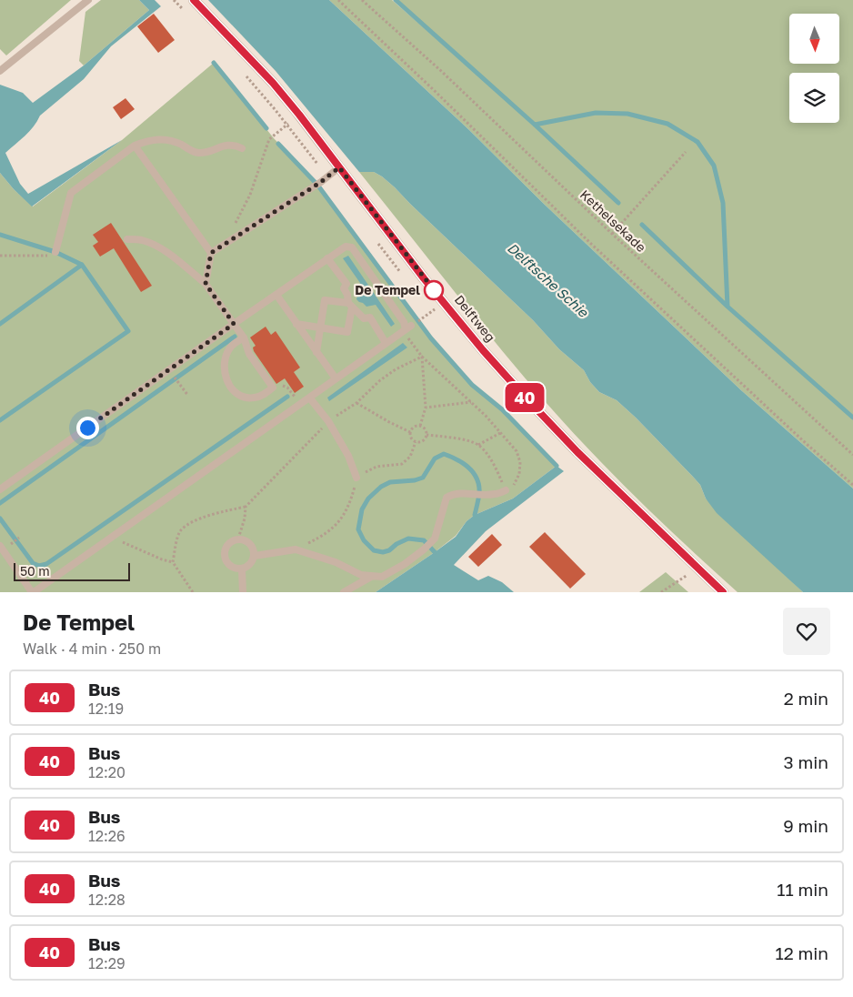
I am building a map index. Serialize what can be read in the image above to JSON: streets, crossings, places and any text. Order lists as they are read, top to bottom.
{
  "streets": {
    "street": ["Delftweg"],
    "path": ["Kethelsekade"]
  },
  "water": ["Delftsche Schie"],
  "places": ["De Tempel"],
  "lines": ["bus line 40"],
  "scale_bar": "50 m",
  "north": "bottom",
  "page": {
    "on_map": "40",
    "scale": "50 m",
    "heading": ["De Tempel", "Walk · 4 min · 250 m"],
    "list": [
      {
        "mark": "40",
        "name": "Bus",
        "note": "12:19",
        "value": "2 min"
      },
      {
        "mark": "40",
        "name": "Bus",
        "note": "12:20",
        "value": "3 min"
      },
      {
        "mark": "40",
        "name": "Bus",
        "note": "12:26",
        "value": "9 min"
      },
      {
        "mark": "40",
        "name": "Bus",
        "note": "12:28",
        "value": "11 min"
      },
      {
        "mark": "40",
        "name": "Bus",
        "note": "12:29",
        "value": "12 min"
      }
    ]
  }
}
